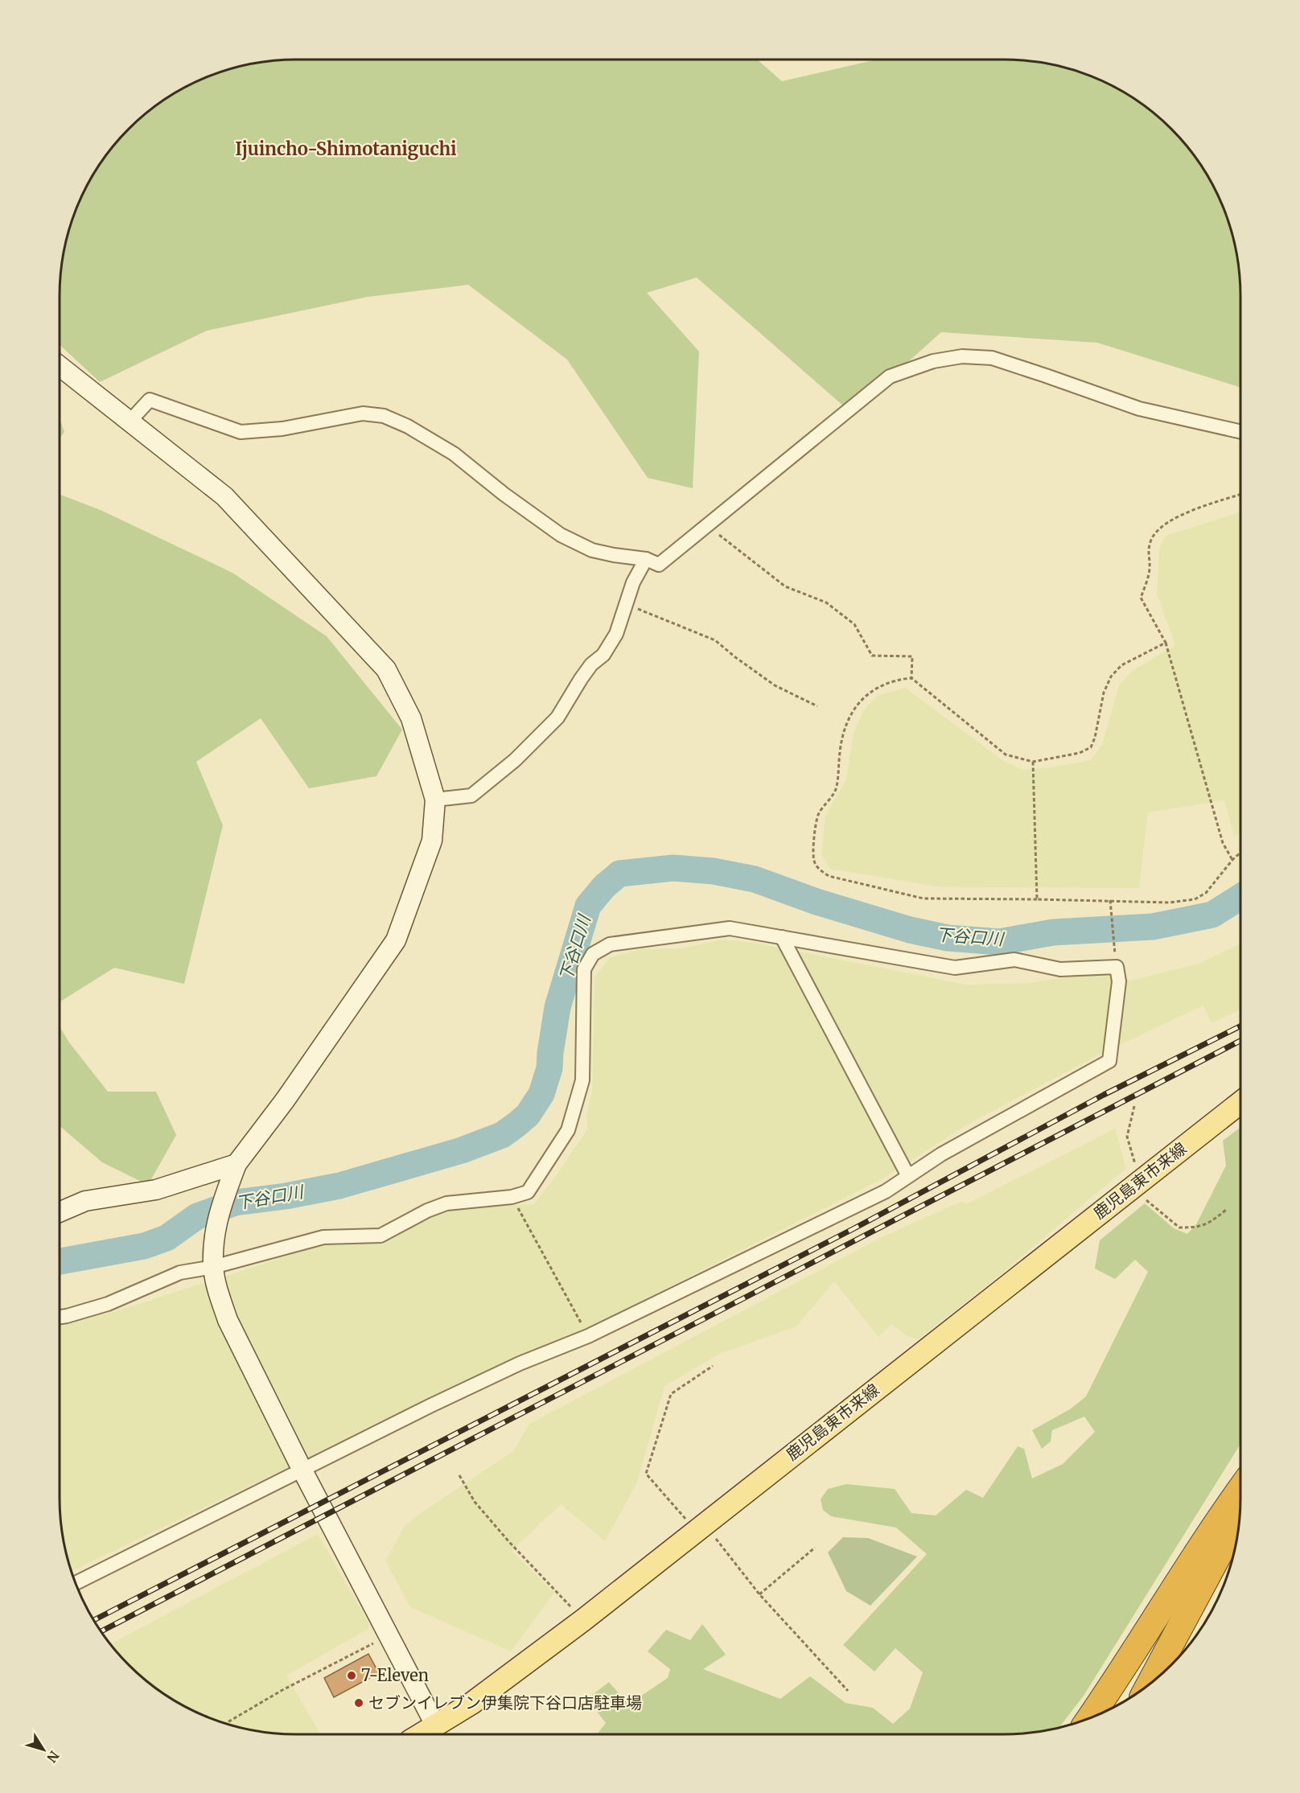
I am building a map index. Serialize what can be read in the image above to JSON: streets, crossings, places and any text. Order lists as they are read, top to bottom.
{
  "streets": {
    "main road": ["鹿児島東市来線"]
  },
  "districts": ["Ijuincho-Shimotaniguchi"],
  "water": ["下谷口川"],
  "places": ["7-Eleven", "セブンイレブン伊集院下谷口店駐車場"],
  "north": "bottom right"
}
